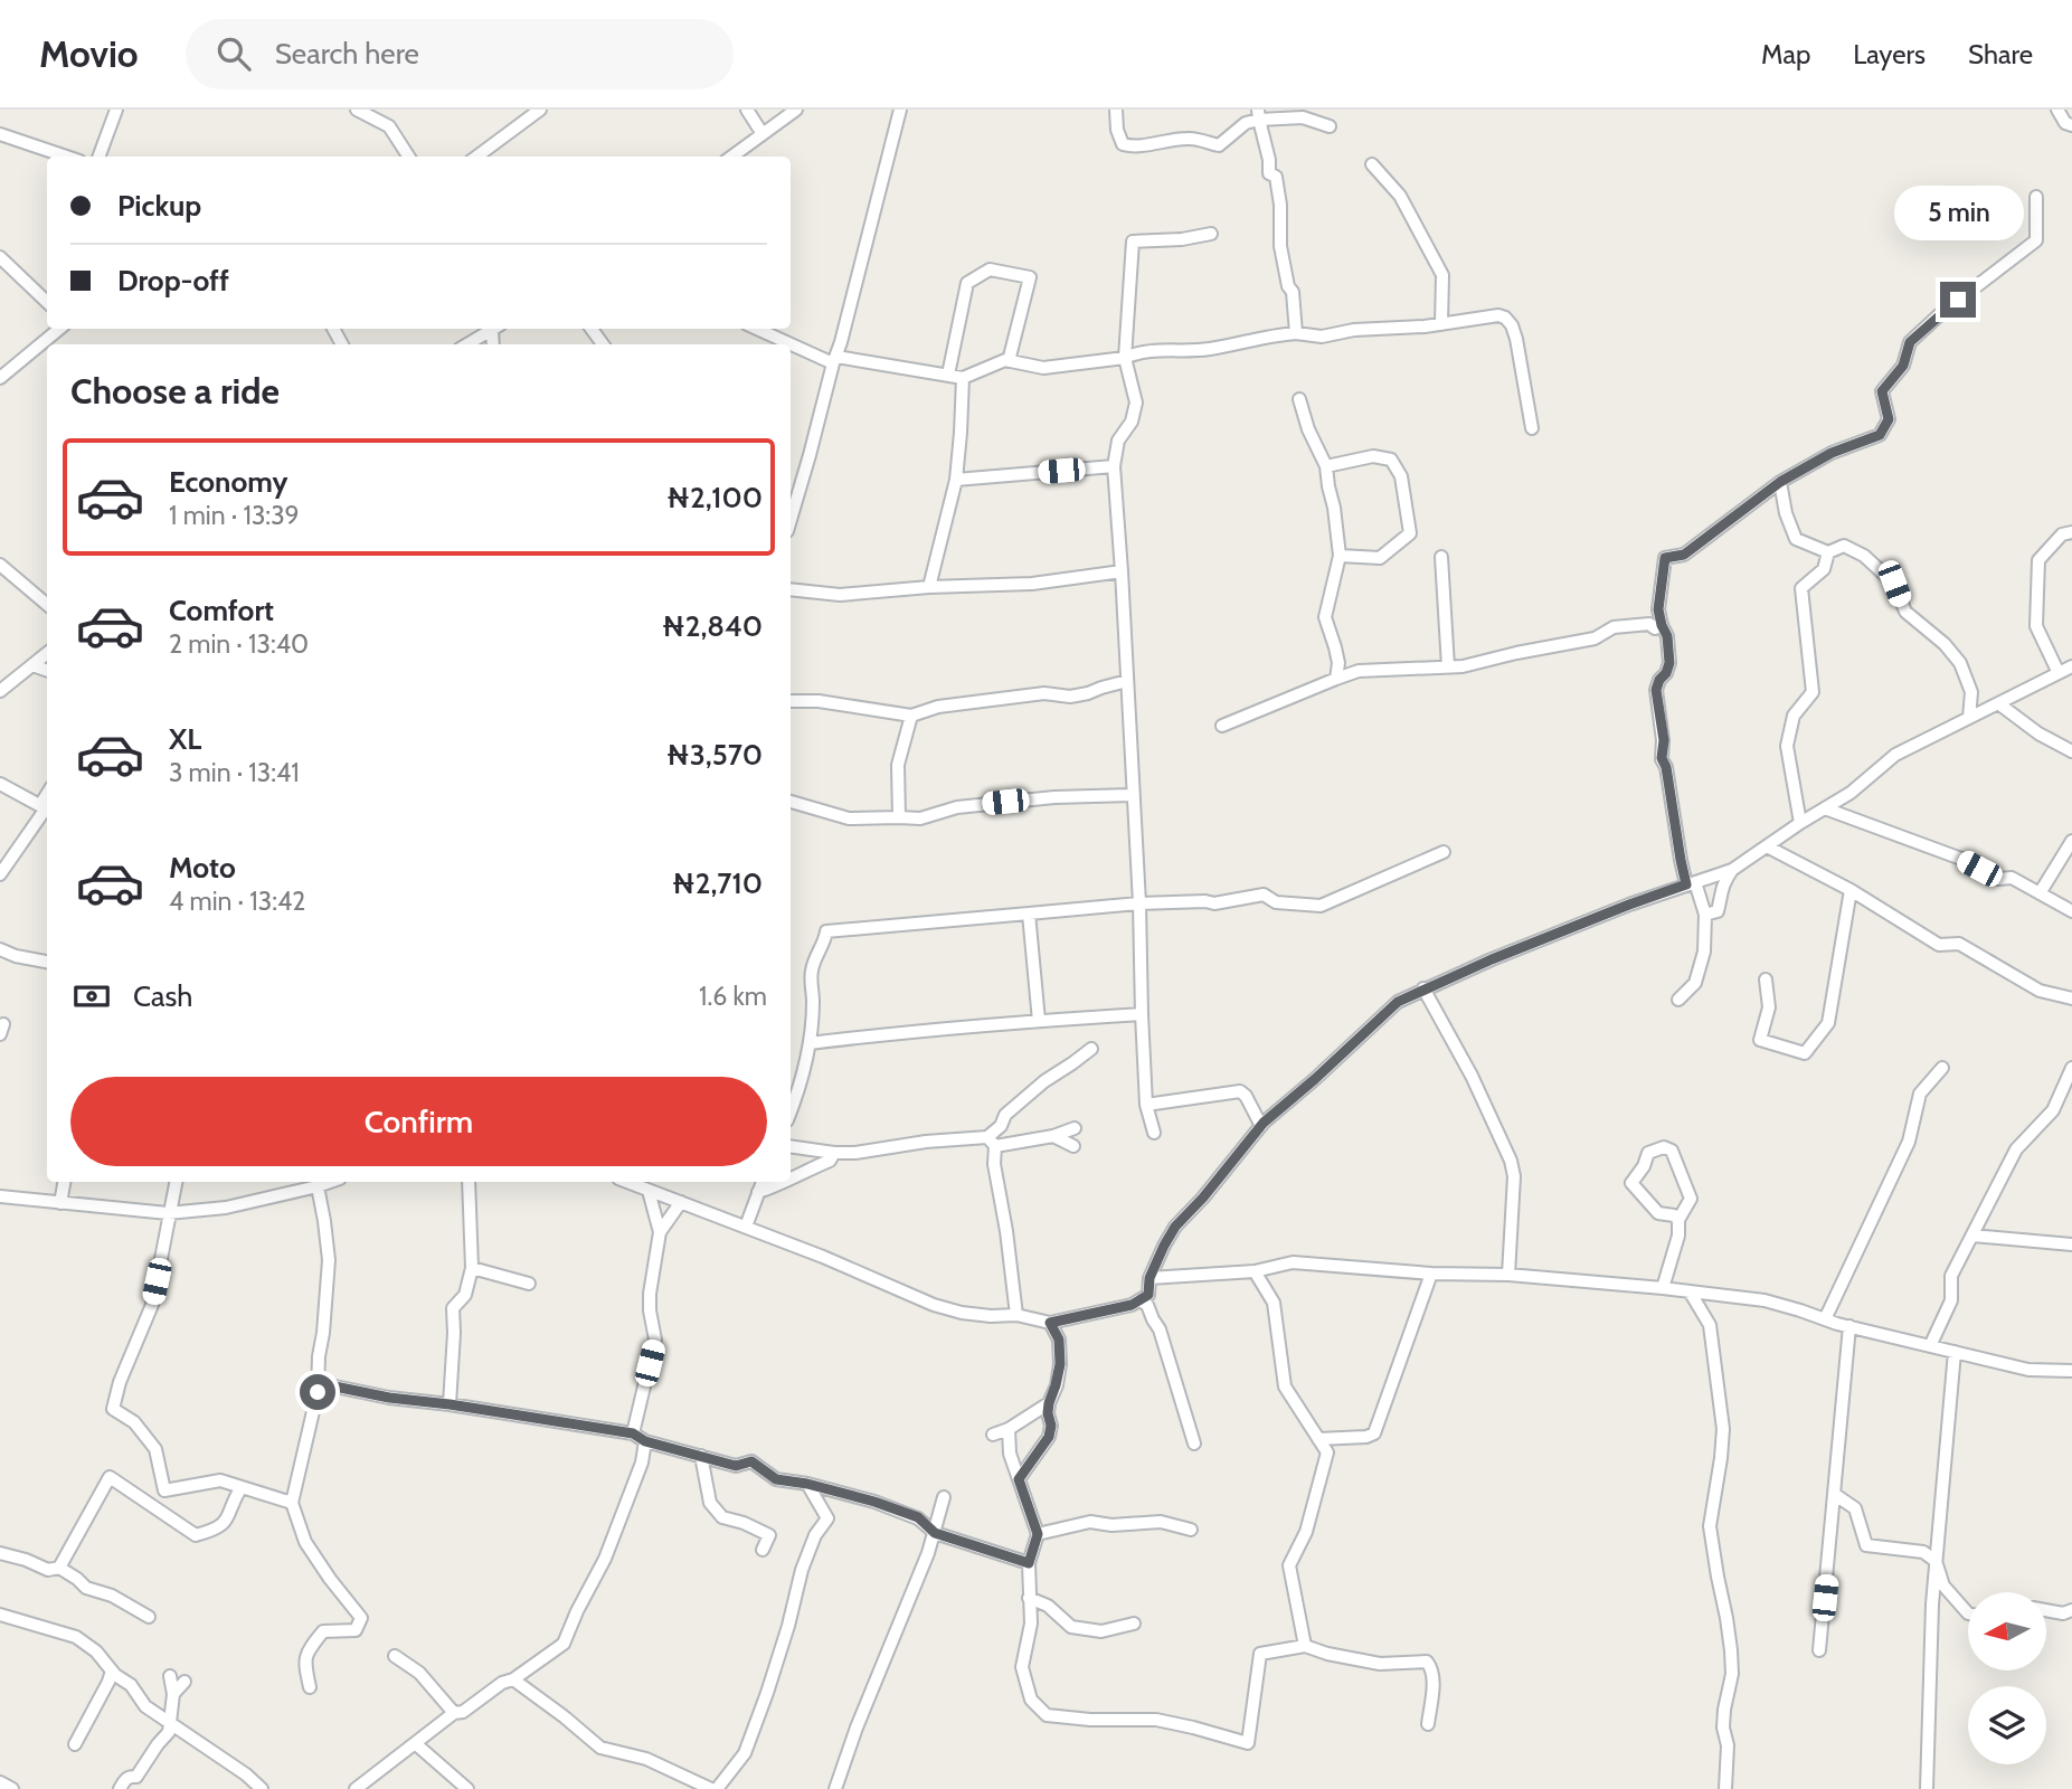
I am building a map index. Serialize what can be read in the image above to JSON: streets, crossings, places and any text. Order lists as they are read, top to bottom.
{
  "north": "left",
  "page": {
    "header": "Movio",
    "search": "Search here",
    "nav": ["Map", "Layers", "Share"],
    "banner": ["Pickup", "Drop-off"],
    "bubble": "5 min",
    "heading": "Choose a ride",
    "list": [
      {
        "name": "Economy",
        "note": "1 min · 13:39",
        "value": "₦2,100"
      },
      {
        "name": "Comfort",
        "note": "2 min · 13:40",
        "value": "₦2,840"
      },
      {
        "name": "XL",
        "note": "3 min · 13:41",
        "value": "₦3,570"
      },
      {
        "name": "Moto",
        "note": "4 min · 13:42",
        "value": "₦2,710"
      }
    ],
    "pay": ["Cash", "1.6 km"],
    "buttons": "Confirm"
  }
}
